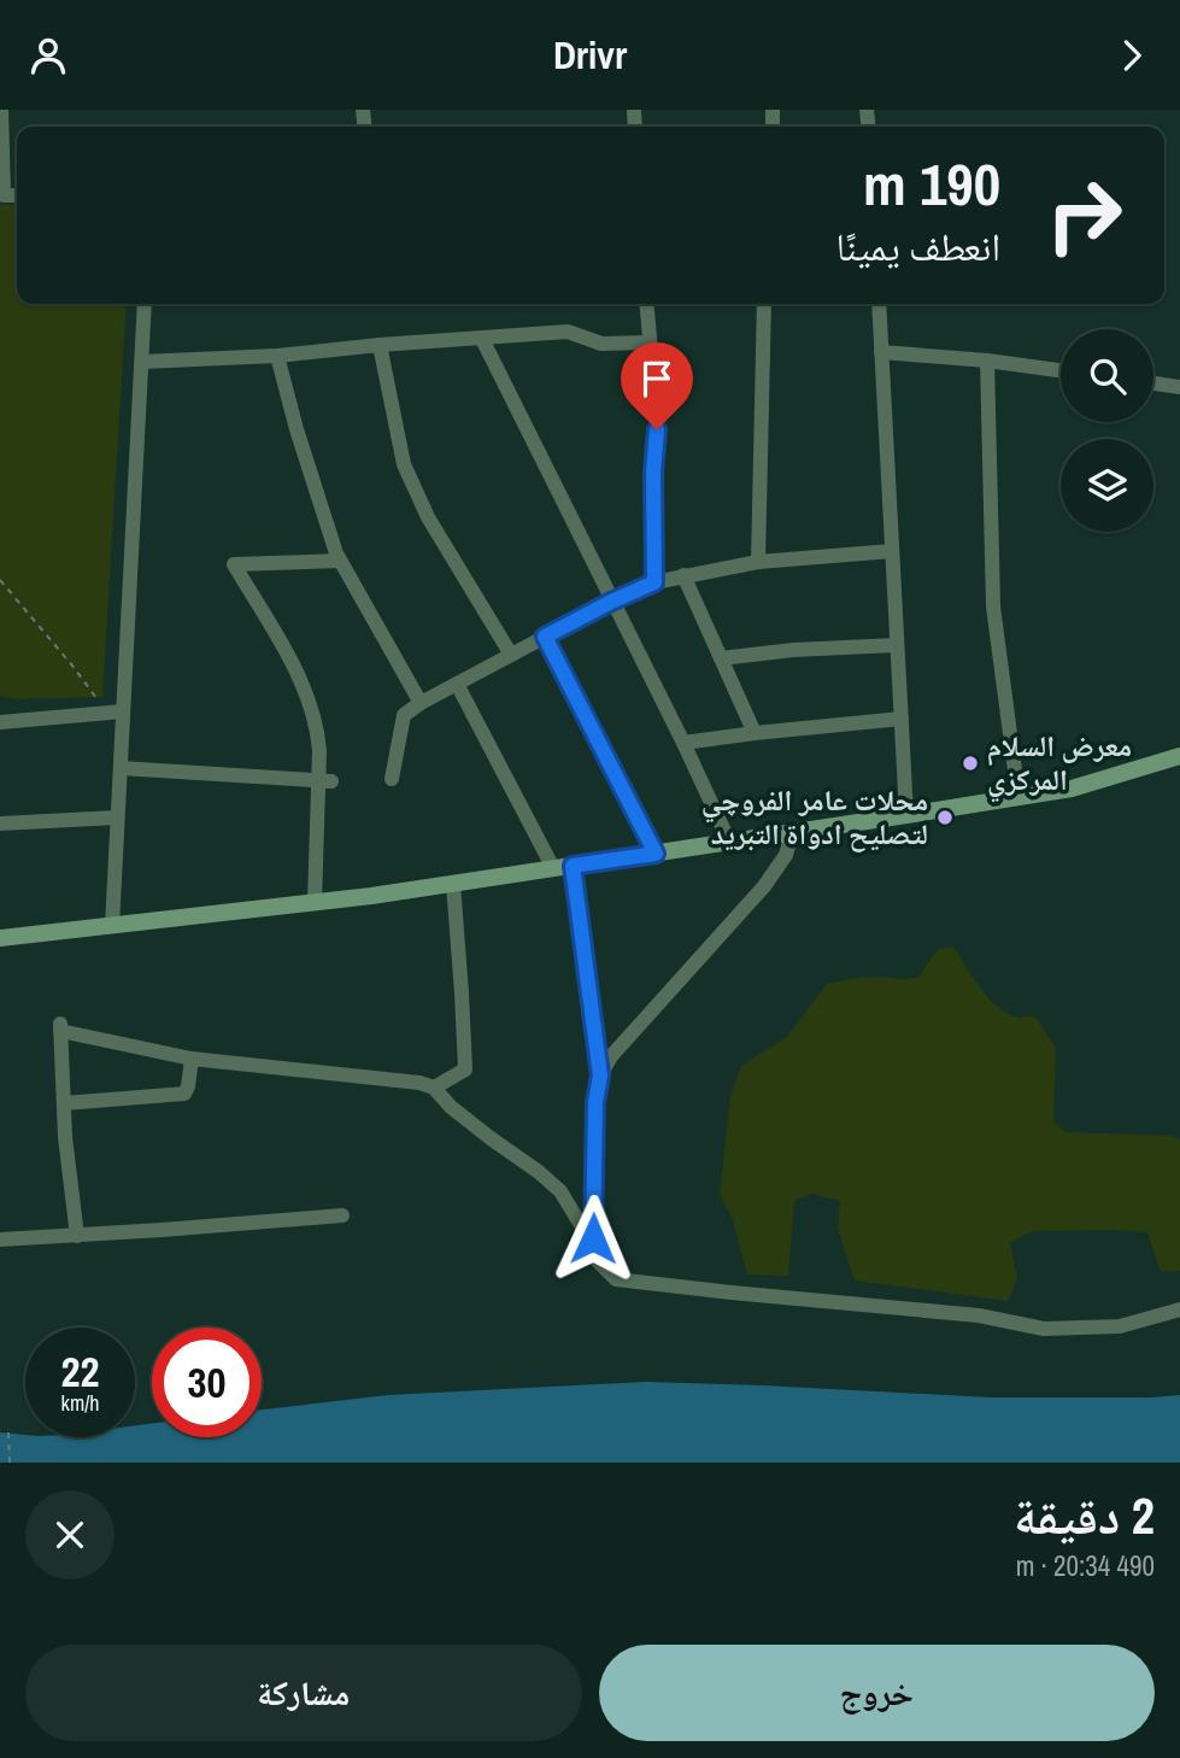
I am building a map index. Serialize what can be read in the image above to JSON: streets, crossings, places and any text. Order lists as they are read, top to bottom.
{
  "places": ["معرض السلام المركزي", "محلات عامر الفروچي لتصليح ادواة التبريد"],
  "page": {
    "header": "Drivr",
    "turn": ["190 m", "انعطف يمينًا"],
    "speed": "22 km/h",
    "limit": "30",
    "heading": ["2 دقيقة", "490 m · 20:34"],
    "buttons": ["خروج", "مشاركة"]
  }
}
